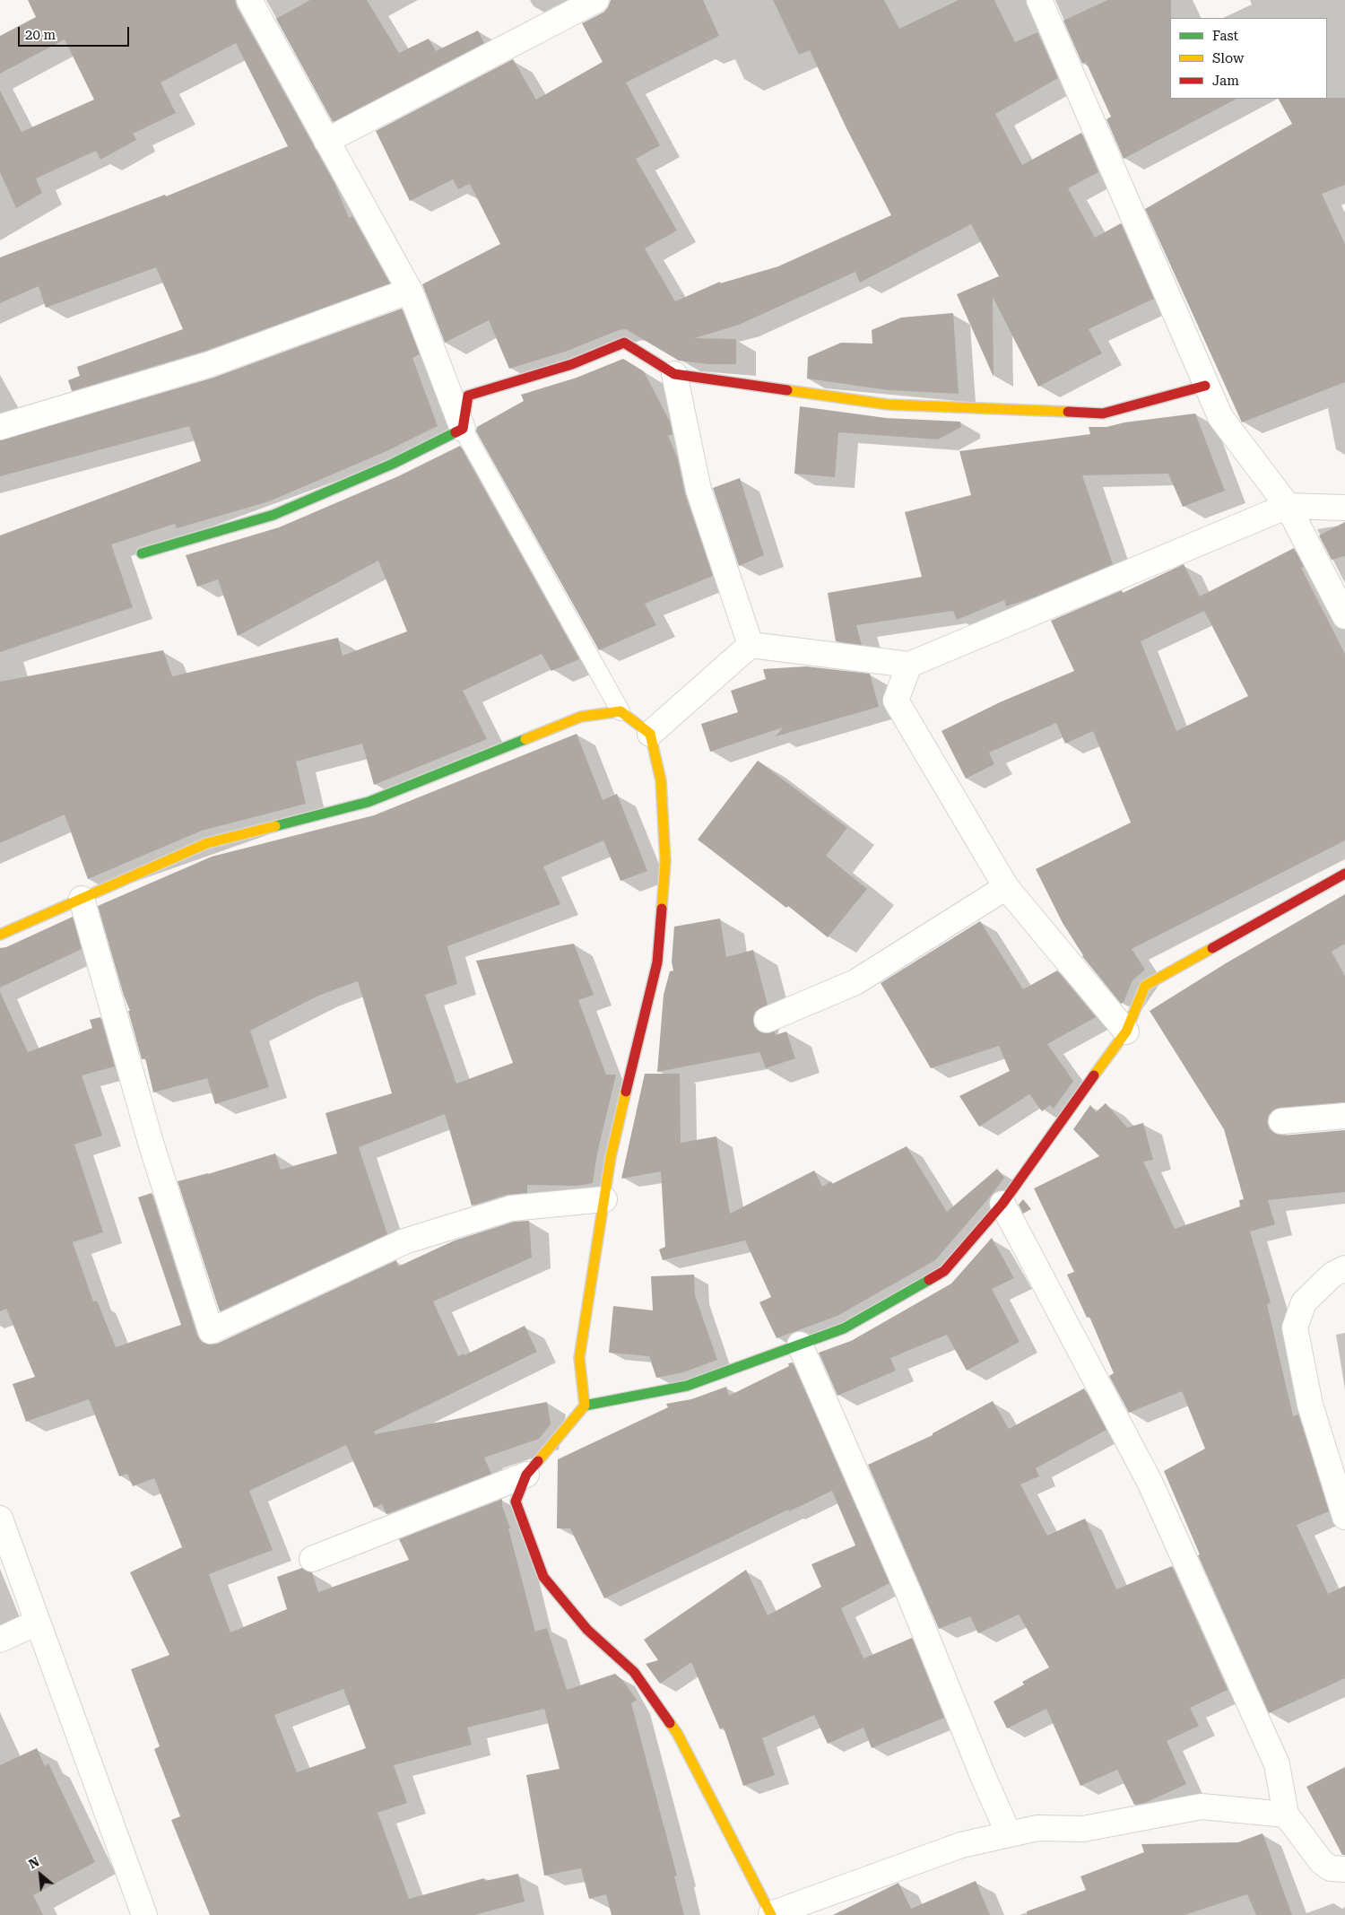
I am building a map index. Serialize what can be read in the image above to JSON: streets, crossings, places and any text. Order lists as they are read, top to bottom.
{
  "legend": ["Fast", "Slow", "Jam"],
  "scale_bar": "20 m",
  "north": "top left"
}
